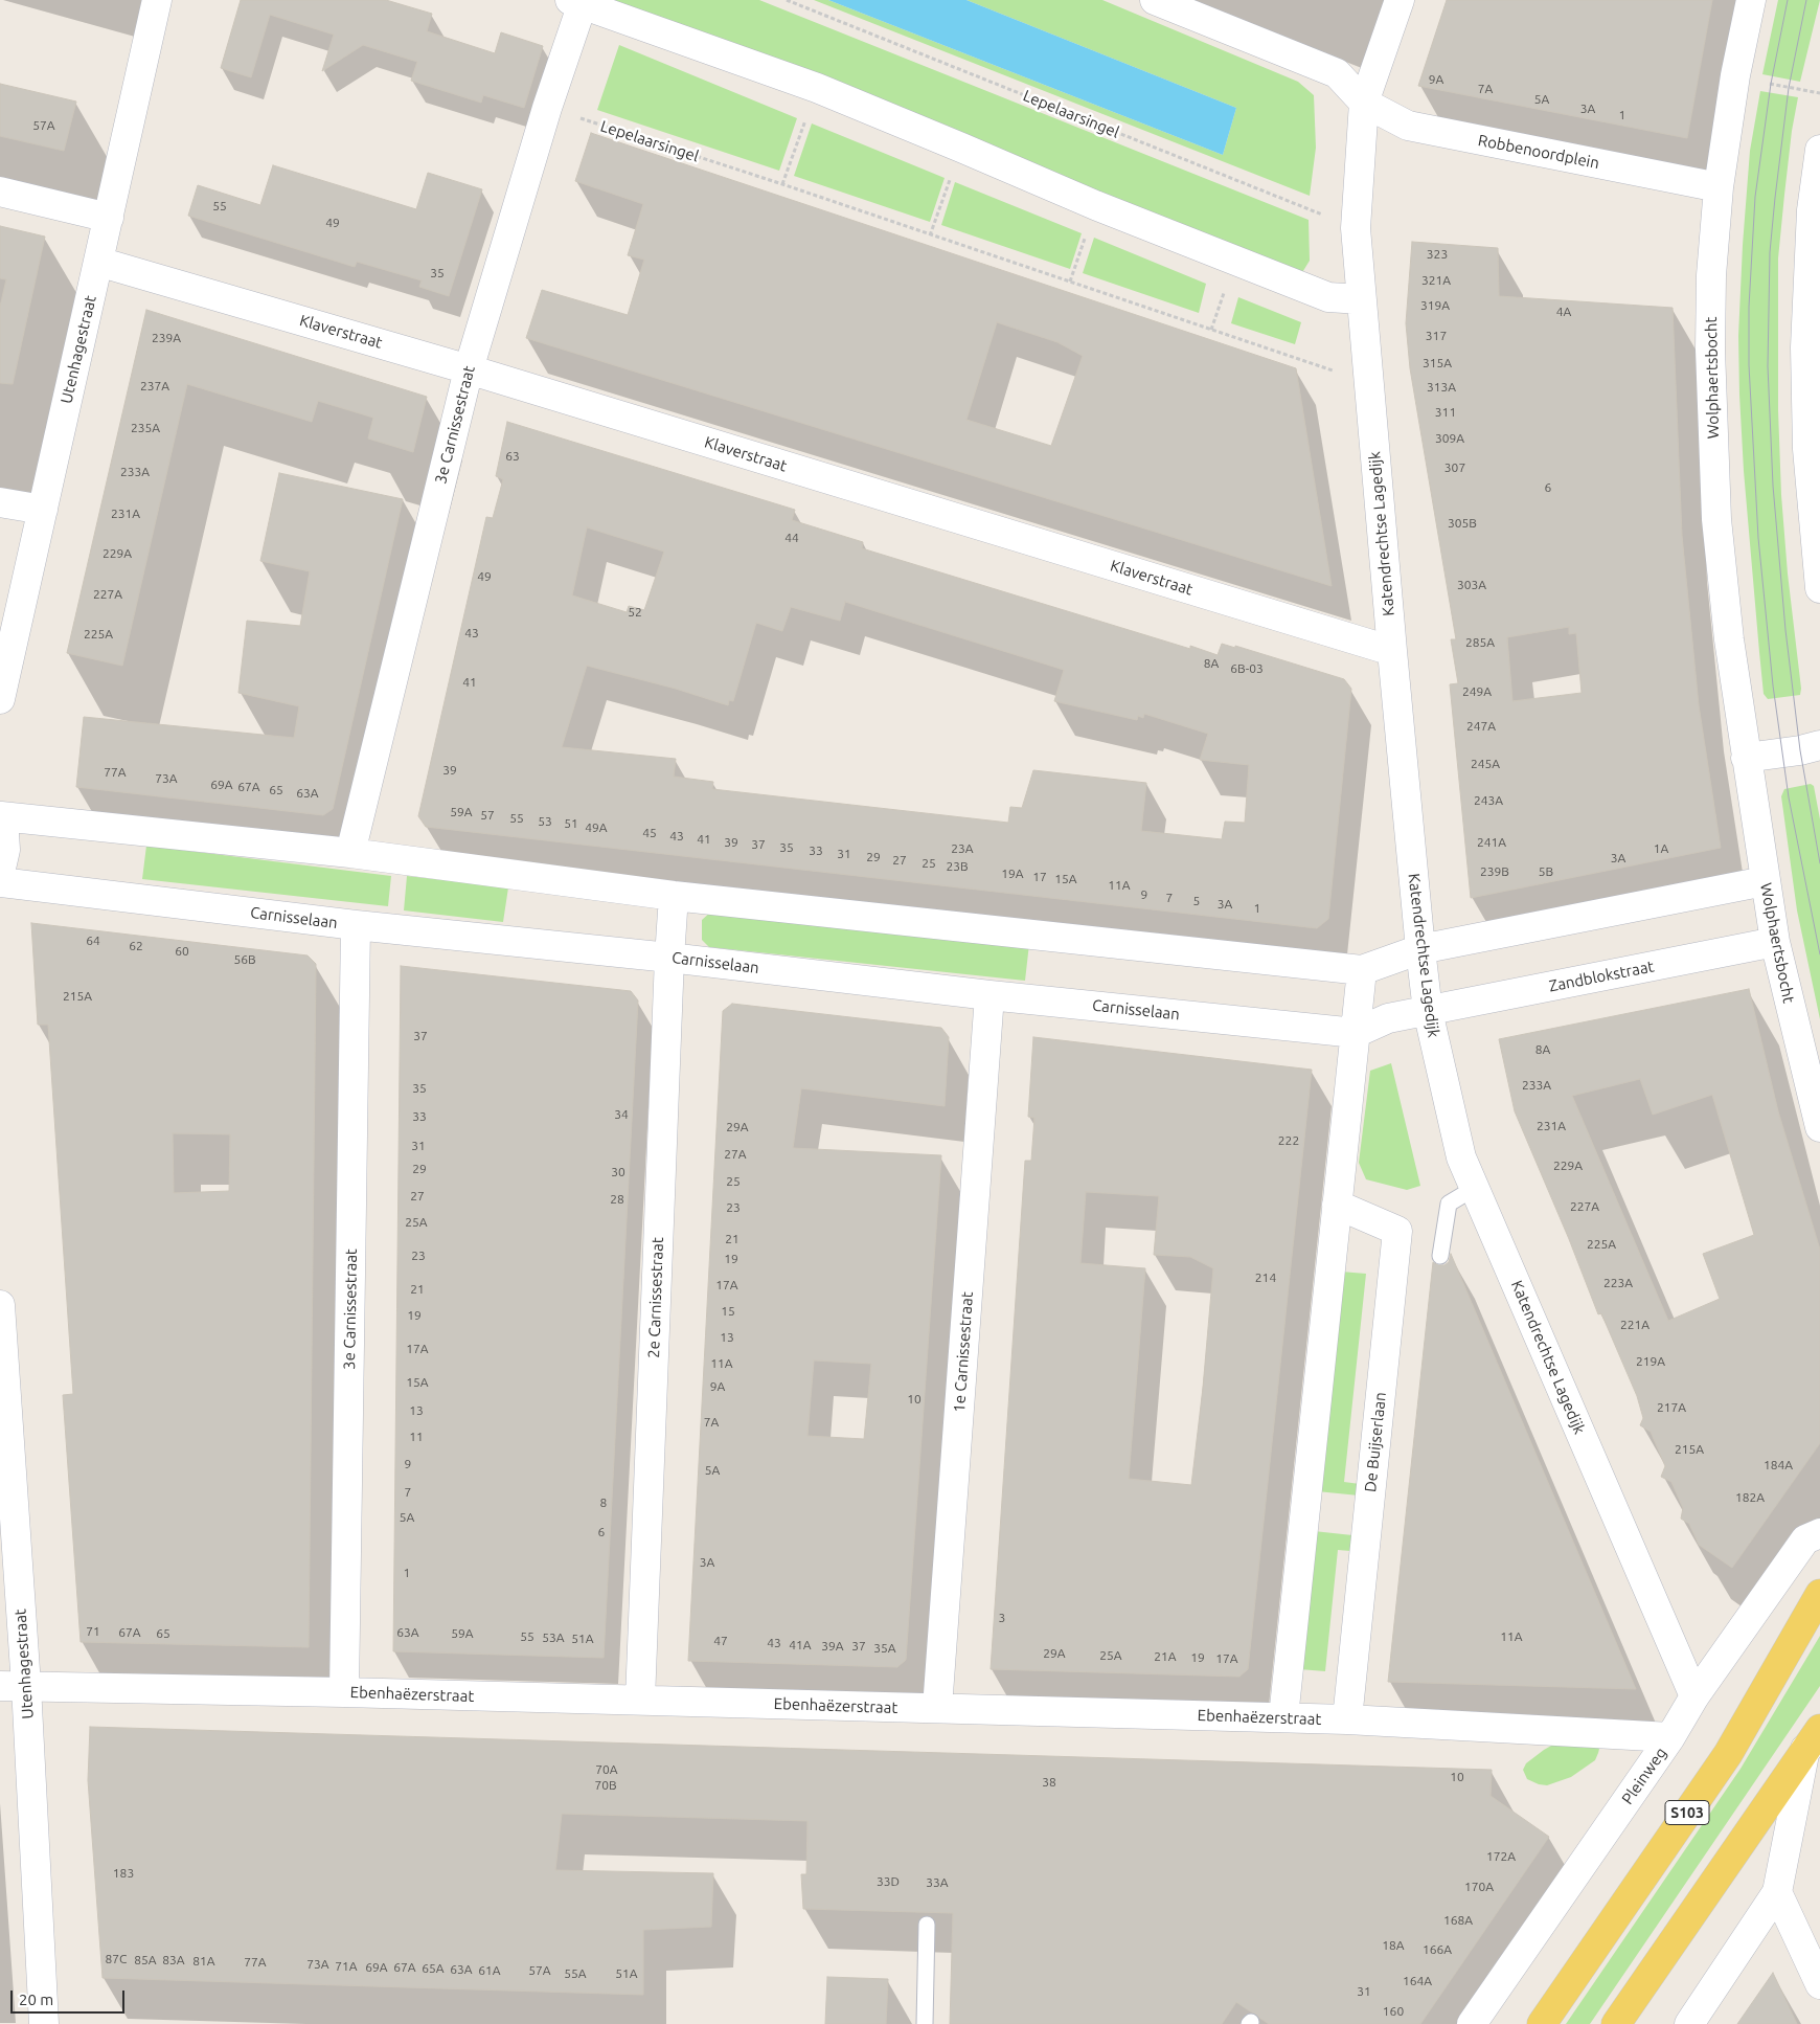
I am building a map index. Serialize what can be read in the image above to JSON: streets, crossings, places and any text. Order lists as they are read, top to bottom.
{
  "streets": {
    "main road": ["S103"],
    "street": [
      "Robbenoordplein",
      "Klaverstraat",
      "Utenhagestraat",
      "Wolphaertsbocht",
      "3e Carnissestraat",
      "Katendrechtse Lagedijk",
      "Carnisselaan",
      "Zandblokstraat",
      "2e Carnissestraat",
      "1e Carnissestraat",
      "De Buijserlaan",
      "Ebenhaëzerstraat",
      "Pleinweg"
    ],
    "path": ["Lepelaarsingel"]
  },
  "crossings": [
    ["Lepelaarsingel", "3e Carnissestraat"],
    ["Lepelaarsingel", "Katendrechtse Lagedijk"],
    ["Robbenoordplein", "Wolphaertsbocht"],
    ["Robbenoordplein", "Katendrechtse Lagedijk"],
    ["Klaverstraat", "Utenhagestraat"],
    ["Klaverstraat", "3e Carnissestraat"],
    ["Klaverstraat", "Katendrechtse Lagedijk"],
    ["Utenhagestraat", "Ebenhaëzerstraat"],
    ["Wolphaertsbocht", "Zandblokstraat"],
    ["3e Carnissestraat", "Carnisselaan"],
    ["3e Carnissestraat", "Ebenhaëzerstraat"],
    ["Katendrechtse Lagedijk", "Carnisselaan"],
    ["Katendrechtse Lagedijk", "Zandblokstraat"],
    ["Katendrechtse Lagedijk", "Pleinweg"],
    ["Carnisselaan", "Zandblokstraat"],
    ["Carnisselaan", "2e Carnissestraat"],
    ["Carnisselaan", "1e Carnissestraat"],
    ["2e Carnissestraat", "Ebenhaëzerstraat"],
    ["1e Carnissestraat", "Ebenhaëzerstraat"],
    ["De Buijserlaan", "Ebenhaëzerstraat"],
    ["Ebenhaëzerstraat", "Pleinweg"]
  ],
  "house_numbers": [
    "9A",
    "7A",
    "5A",
    "3A",
    "1",
    "57A",
    "55",
    "49",
    "323",
    "35",
    "321A",
    "319A",
    "4A",
    "317",
    "239A",
    "315A",
    "237A",
    "313A",
    "311",
    "235A",
    "309A",
    "63",
    "307",
    "233A",
    "6",
    "231A",
    "305B",
    "44",
    "229A",
    "49",
    "303A",
    "227A",
    "52",
    "43",
    "225A",
    "285A",
    "8A",
    "6B-03",
    "41",
    "249A",
    "247A",
    "245A",
    "39",
    "77A",
    "73A",
    "69A",
    "67A",
    "65",
    "63A",
    "243A",
    "59A",
    "57",
    "55",
    "53",
    "51",
    "49A",
    "45",
    "43",
    "41",
    "39",
    "241A",
    "37",
    "35",
    "23A",
    "1A",
    "33",
    "31",
    "29",
    "3A",
    "27",
    "25",
    "23B",
    "239B",
    "5B",
    "19A",
    "17",
    "15A",
    "11A",
    "9",
    "7",
    "5",
    "3A",
    "1",
    "64",
    "62",
    "60",
    "56B",
    "215A",
    "37",
    "8A",
    "233A",
    "35",
    "34",
    "33",
    "231A",
    "29A",
    "222",
    "31",
    "27A",
    "229A",
    "29",
    "30",
    "25",
    "27",
    "28",
    "227A",
    "23",
    "25A",
    "21",
    "225A",
    "23",
    "19",
    "214",
    "223A",
    "17A",
    "21",
    "15",
    "19",
    "221A",
    "13",
    "17A",
    "219A",
    "11A",
    "15A",
    "9A",
    "10",
    "217A",
    "13",
    "7A",
    "11",
    "215A",
    "9",
    "184A",
    "5A",
    "7",
    "182A",
    "8",
    "5A",
    "6",
    "3A",
    "1",
    "3",
    "71",
    "67A",
    "63A",
    "65",
    "59A",
    "55",
    "11A",
    "53A",
    "51A",
    "47",
    "43",
    "41A",
    "39A",
    "37",
    "35A",
    "29A",
    "25A",
    "21A",
    "19",
    "17A",
    "70A",
    "10",
    "38",
    "70B",
    "172A",
    "183",
    "33D",
    "33A",
    "170A",
    "168A",
    "18A",
    "166A",
    "87C",
    "85A",
    "83A",
    "81A",
    "77A",
    "73A",
    "71A",
    "69A",
    "67A",
    "65A",
    "63A",
    "61A",
    "57A",
    "55A",
    "51A",
    "164A",
    "31",
    "160"
  ],
  "scale_bar": "20 m"
}
